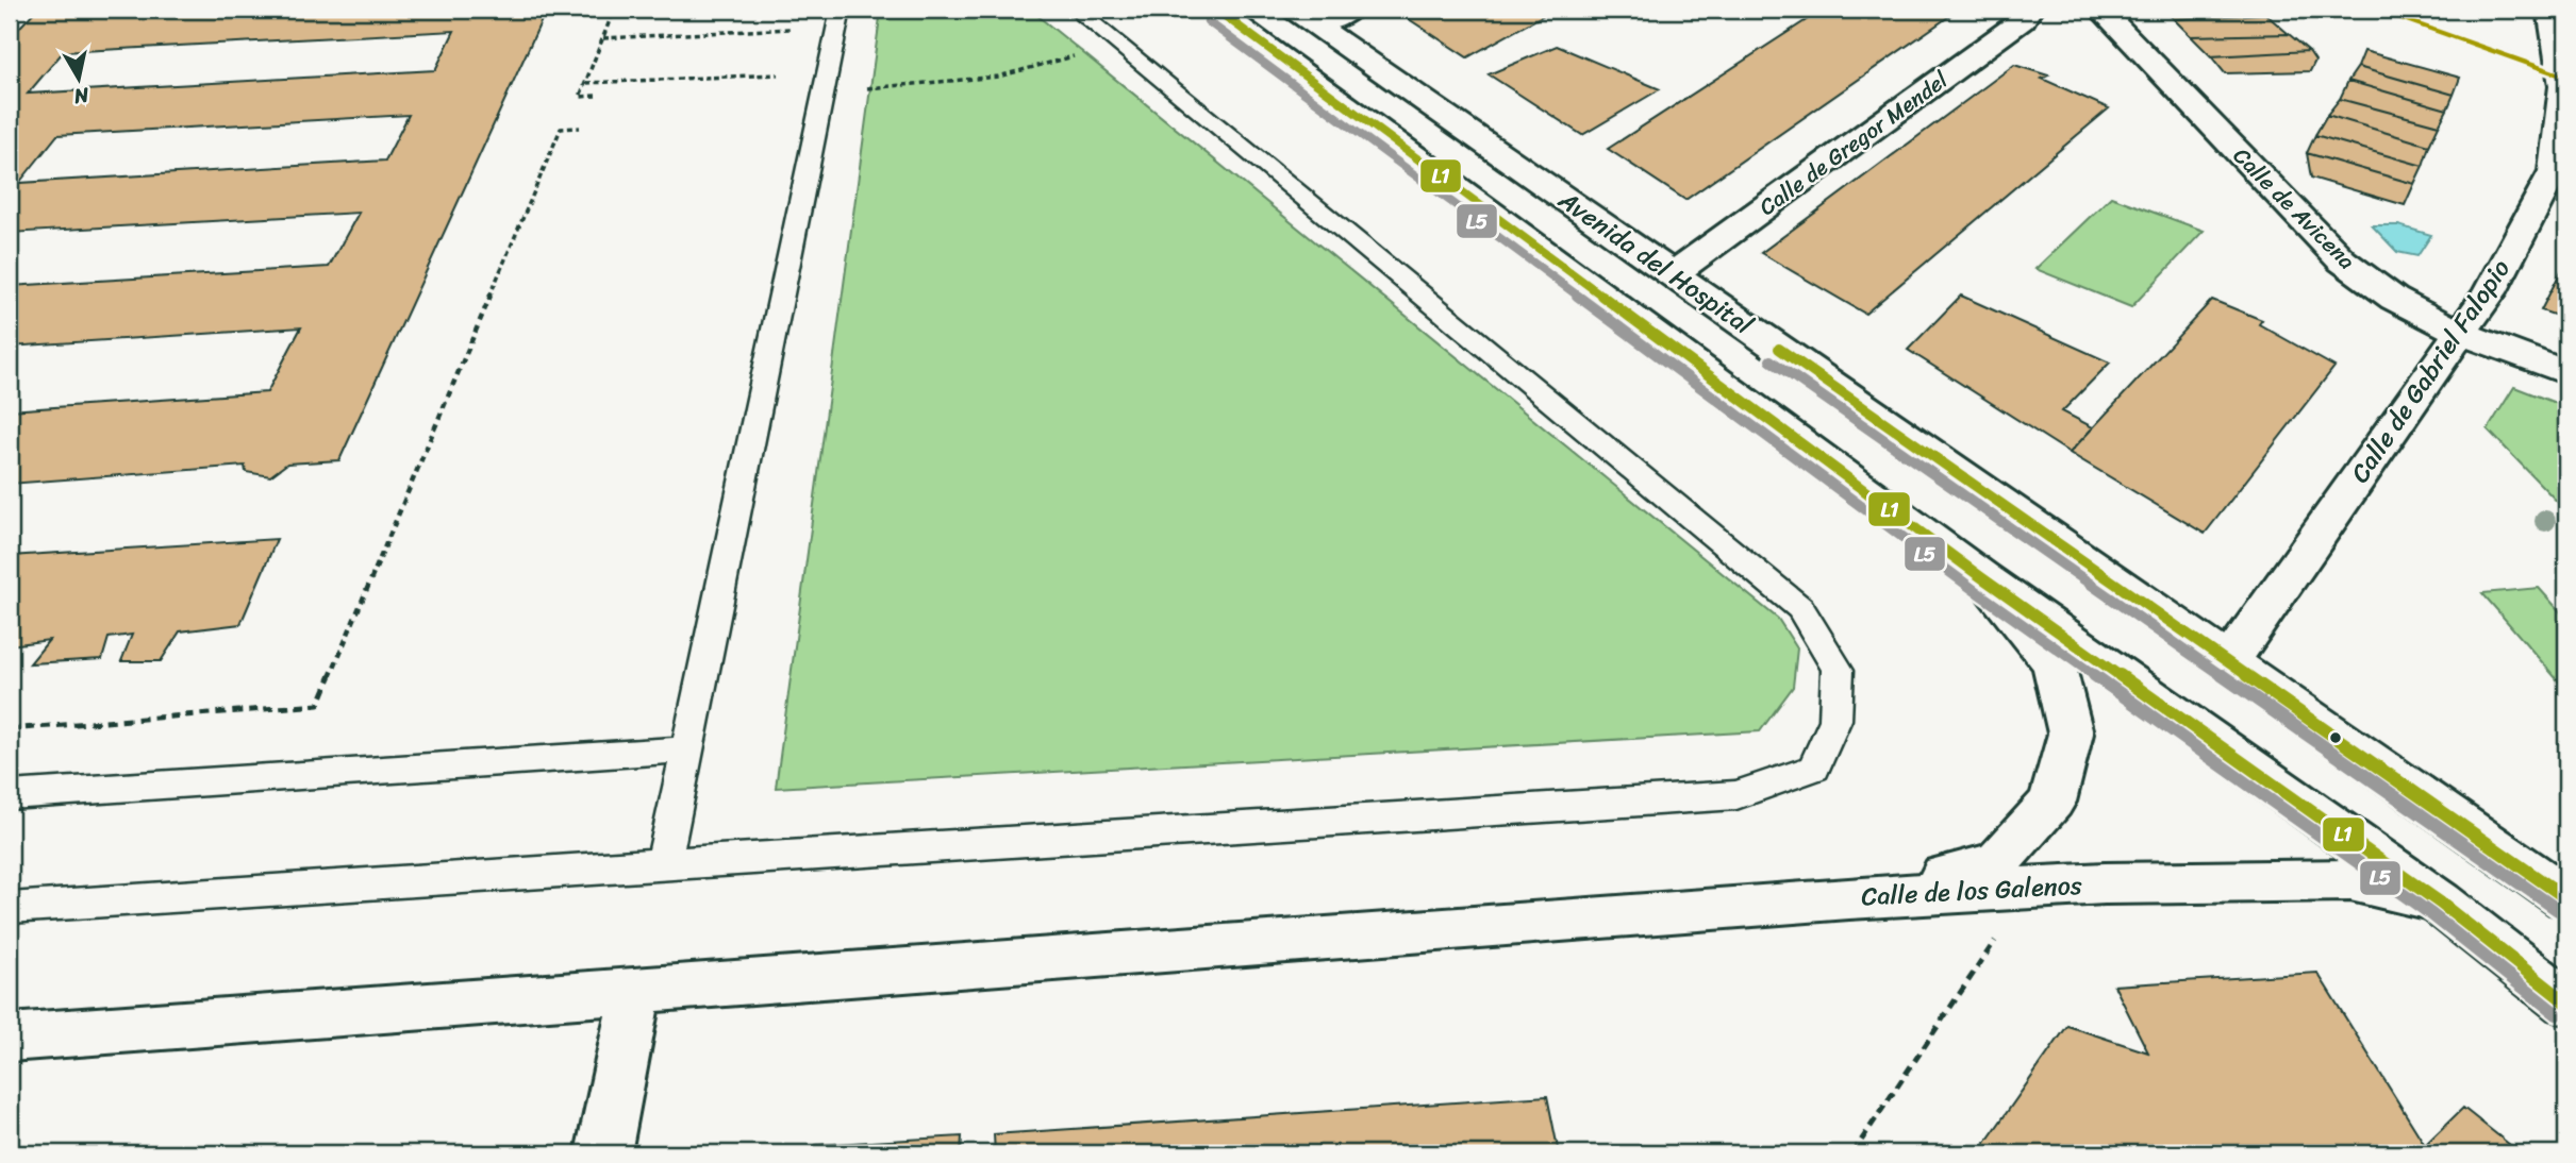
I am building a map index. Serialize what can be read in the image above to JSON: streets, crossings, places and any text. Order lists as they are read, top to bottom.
{
  "streets": {
    "street": [
      "Calle de Gregor Mendel",
      "Calle de Avicena",
      "Avenida del Hospital",
      "Calle de Gabriel Falopio",
      "Calle de los Galenos"
    ]
  },
  "crossings": [
    ["Calle de Gregor Mendel", "Avenida del Hospital"],
    ["Calle de Avicena", "Calle de Gabriel Falopio"],
    ["Avenida del Hospital", "Calle de Gabriel Falopio"]
  ],
  "lines": ["transit line L1", "transit line L5"],
  "north": "bottom"
}
